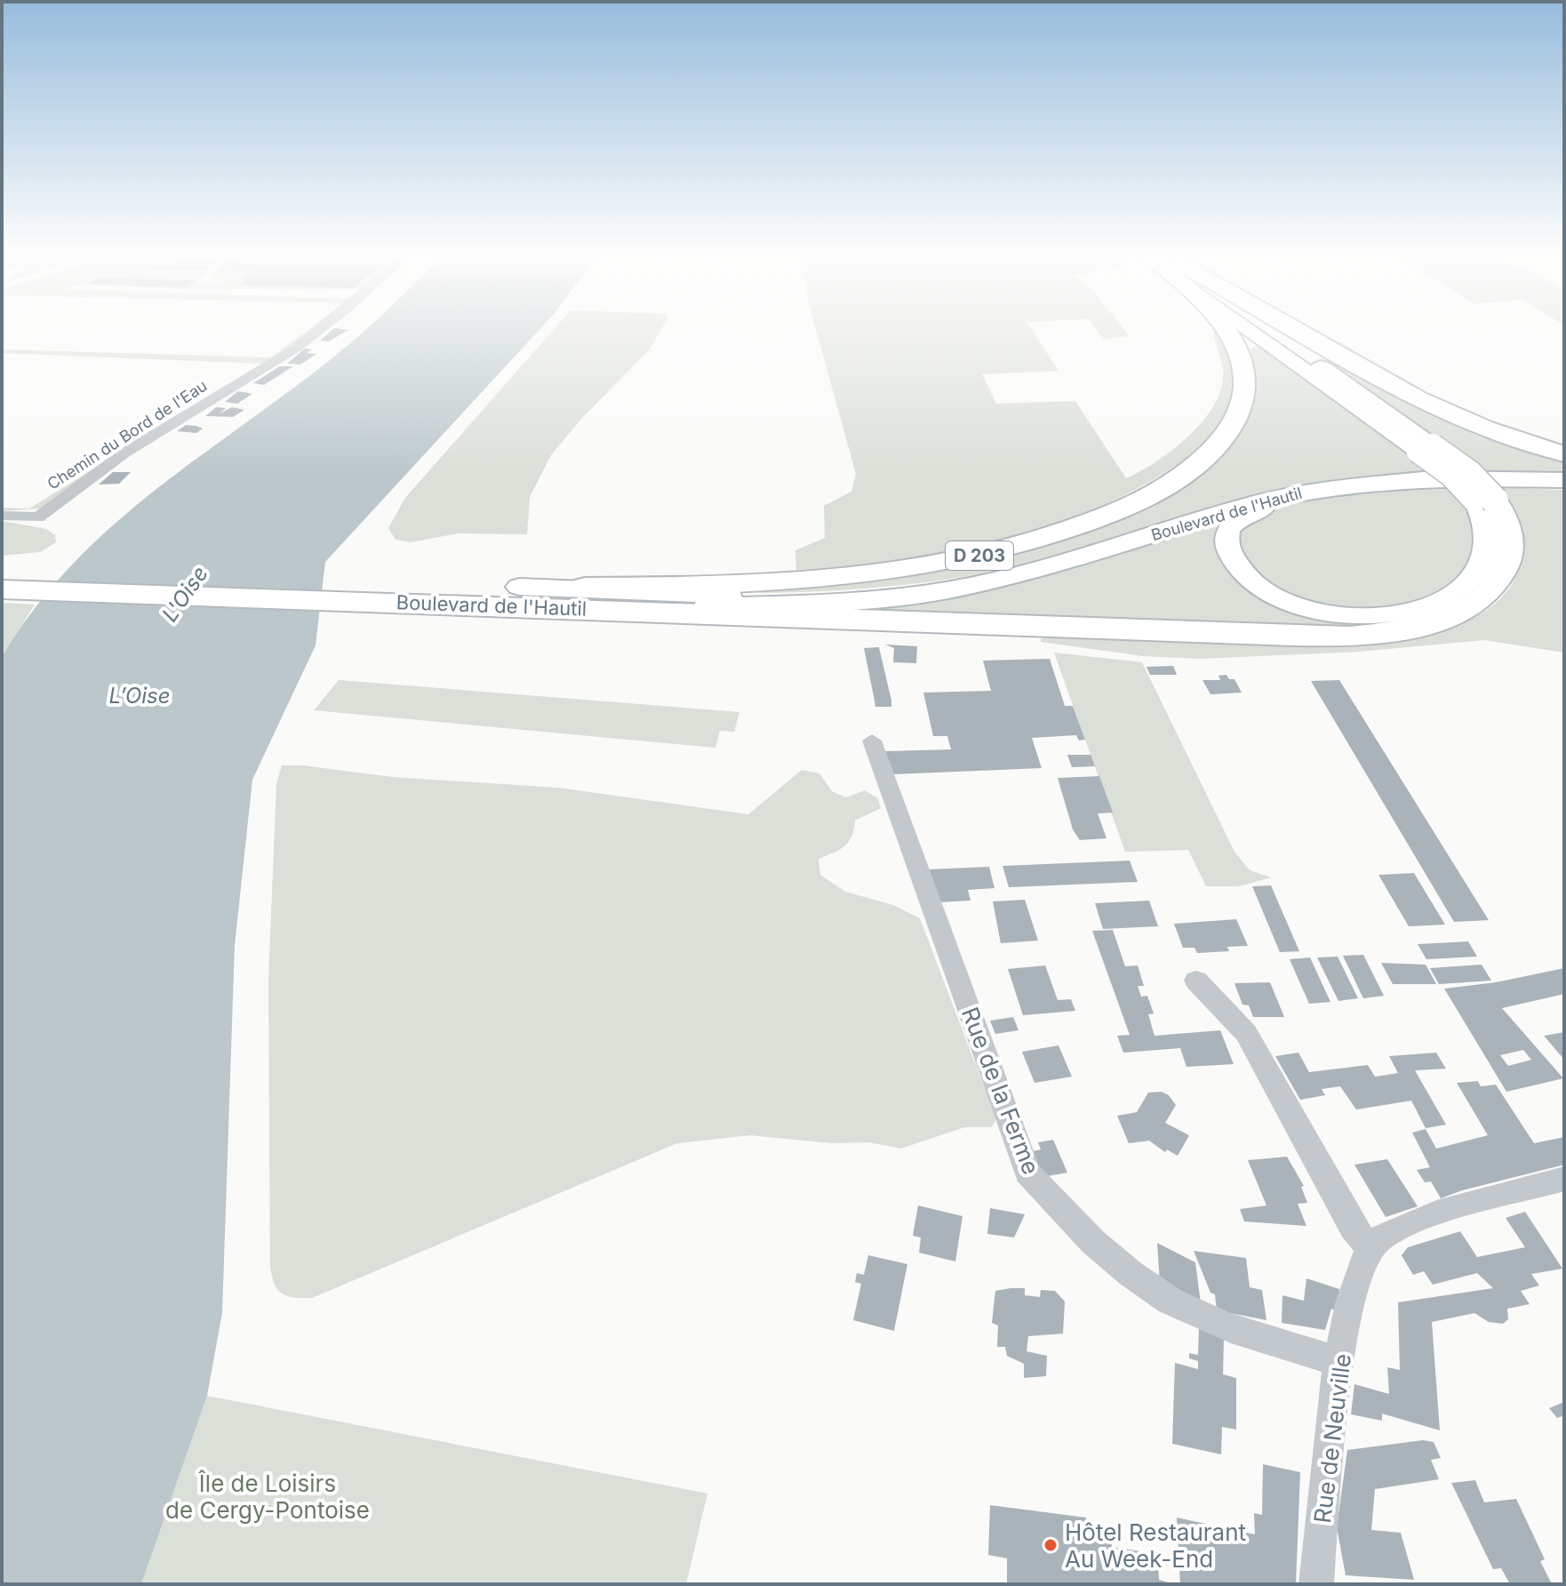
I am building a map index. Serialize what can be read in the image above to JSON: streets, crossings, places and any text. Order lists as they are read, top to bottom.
{
  "streets": {
    "main road": ["Boulevard de l'Hautil", "D 203"],
    "street": ["Chemin du Bord de l'Eau", "Rue de la Ferme", "Rue de Neuville"]
  },
  "crossings": [
    ["Boulevard de l'Hautil", "D 203"],
    ["Rue de la Ferme", "Rue de Neuville"]
  ],
  "water": ["L'Oise", "L’Oise"],
  "parks": ["Île de Loisirs de Cergy-Pontoise"],
  "places": ["Hôtel Restaurant Au Week-End"]
}
